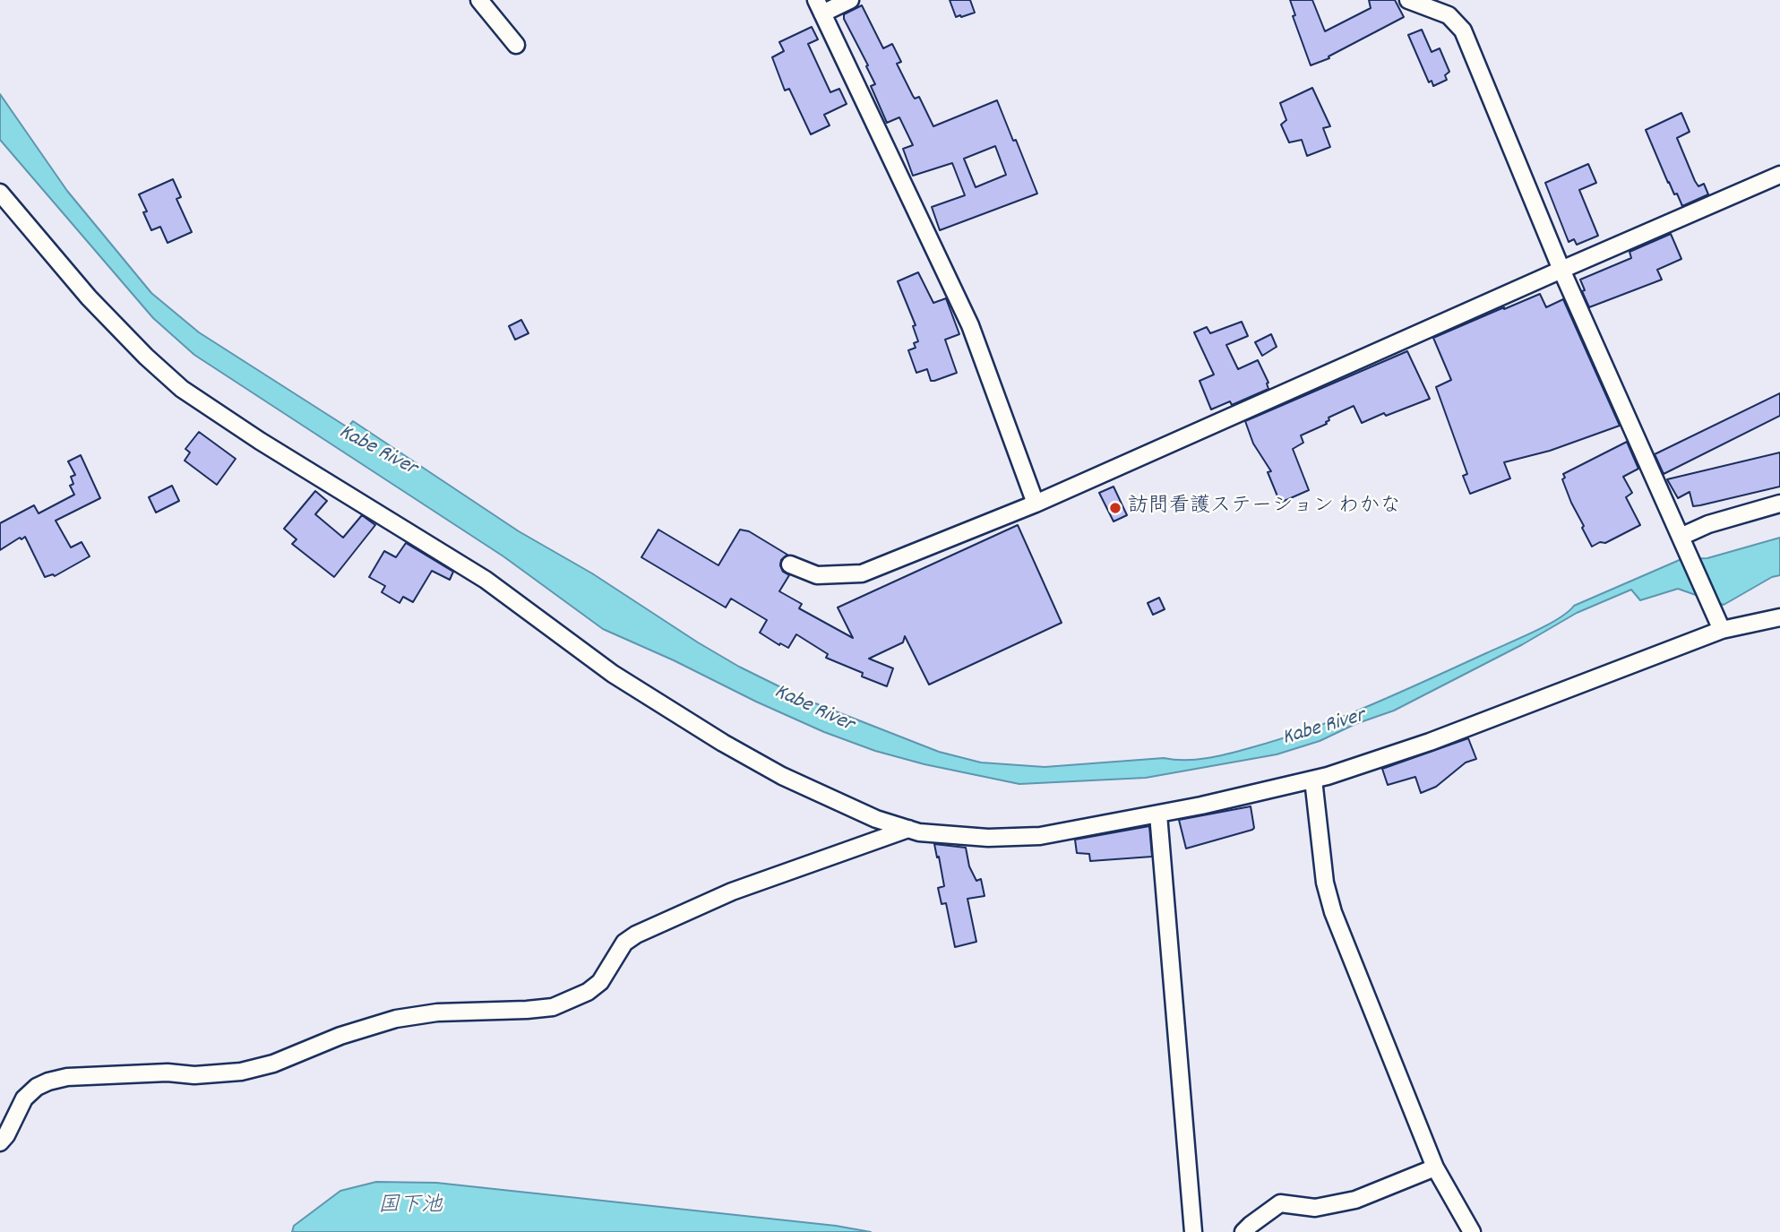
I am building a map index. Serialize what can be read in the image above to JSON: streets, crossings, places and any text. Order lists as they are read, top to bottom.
{
  "water": ["Kabe River", "国下池"],
  "places": ["訪問看護ステーション わかな"]
}
